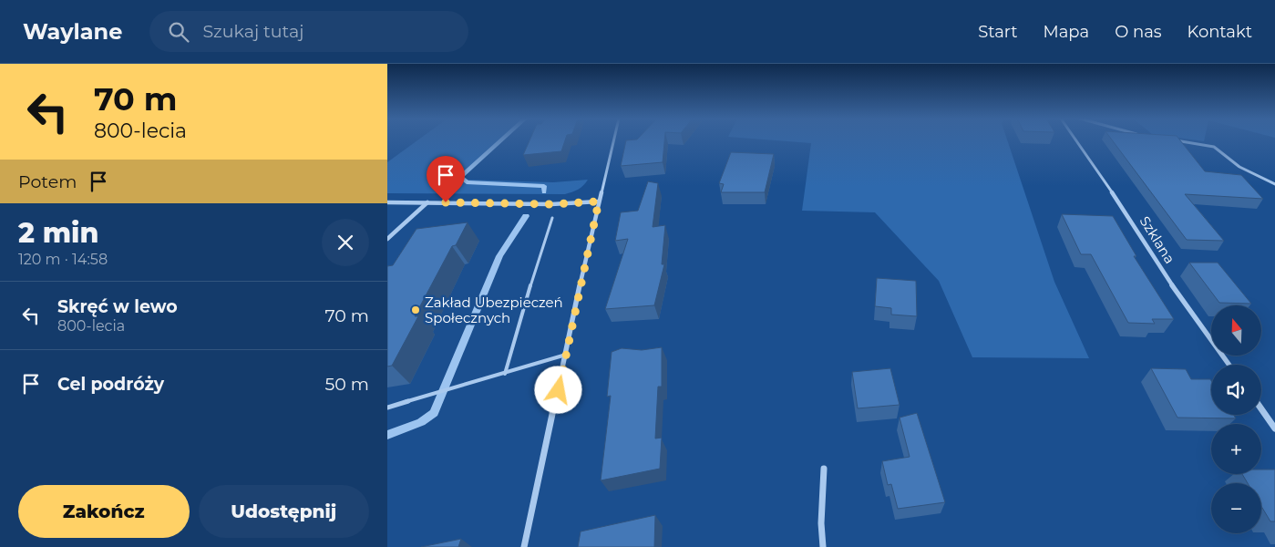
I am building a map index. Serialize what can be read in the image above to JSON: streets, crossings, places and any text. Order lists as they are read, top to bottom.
{
  "streets": {
    "street": ["Szklana"]
  },
  "places": ["Zakład Ubezpieczeń Społecznych"],
  "north": "top",
  "page": {
    "header": "Waylane",
    "search": "Szukaj tutaj",
    "nav": [
      "Start",
      "Mapa",
      "O nas",
      "Kontakt"
    ],
    "turn": ["70 m", "800-lecia"],
    "then": "Potem",
    "heading": ["2 min", "120 m · 14:58"],
    "list": [
      {
        "name": "Skręć w lewo",
        "note": "800-lecia",
        "value": "70 m"
      },
      {
        "name": "Cel podróży",
        "value": "50 m"
      }
    ],
    "map_buttons": ["+", "−"],
    "buttons": ["Zakończ", "Udostępnij"]
  }
}
